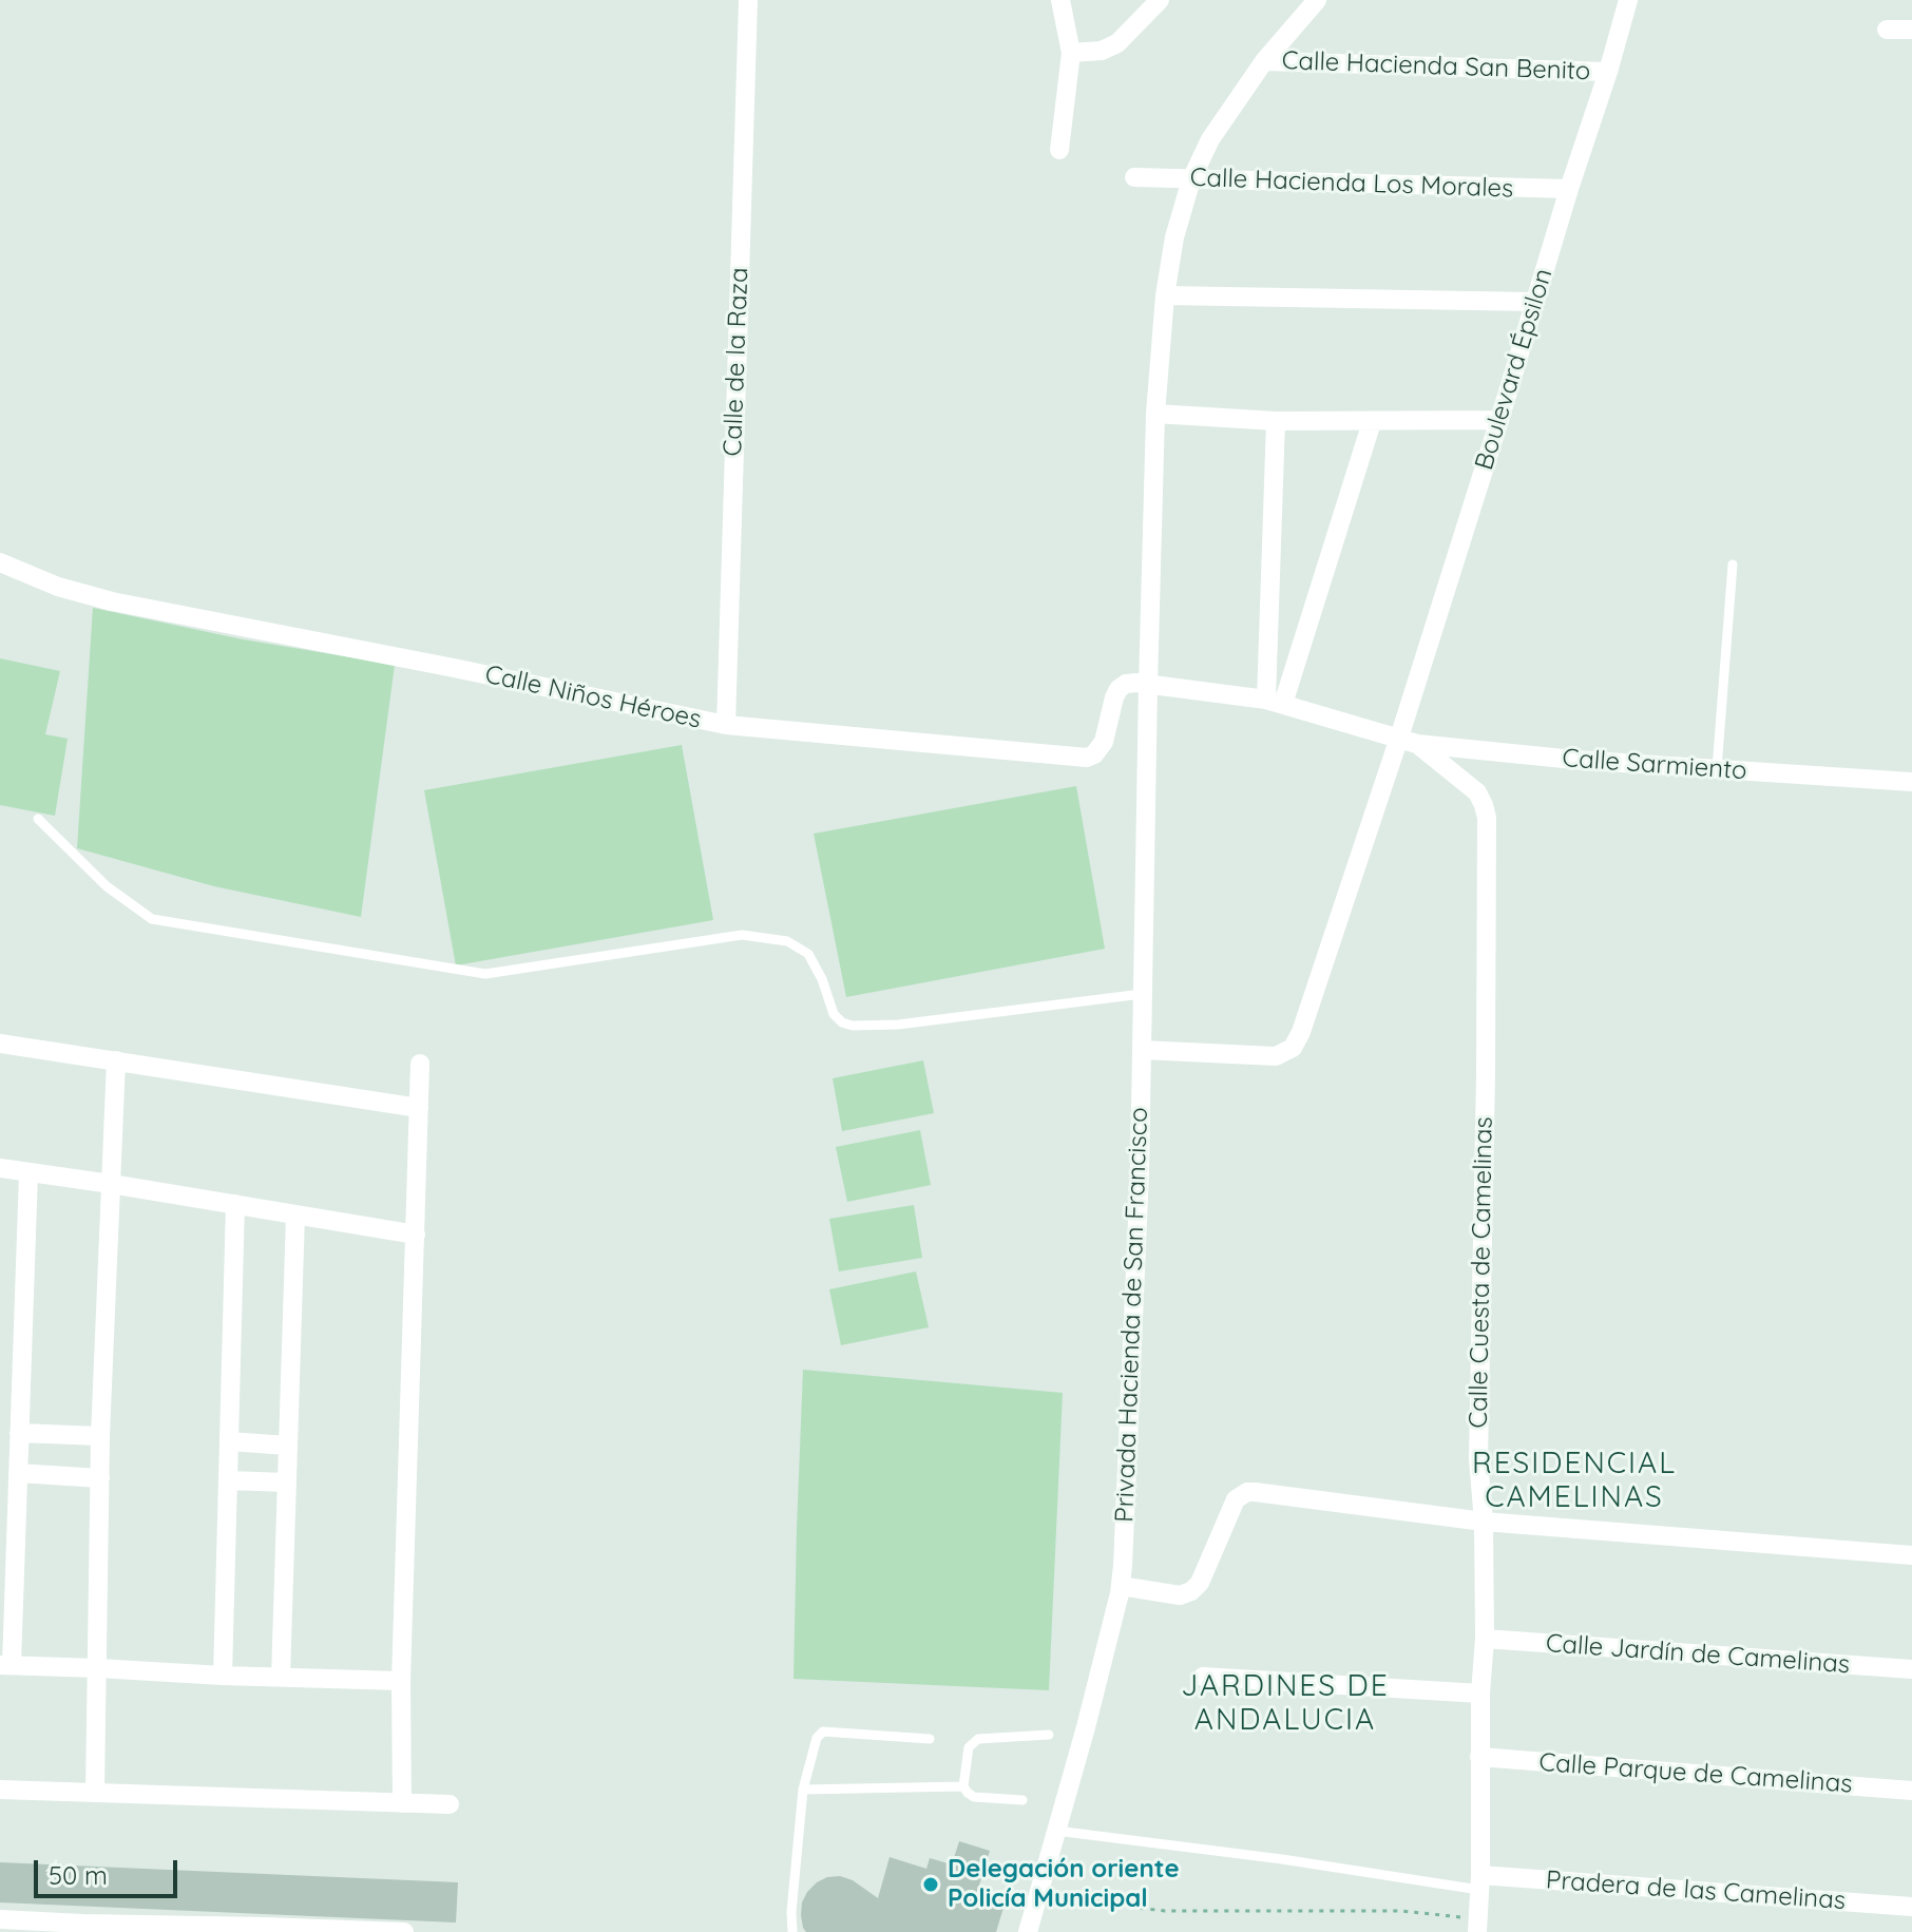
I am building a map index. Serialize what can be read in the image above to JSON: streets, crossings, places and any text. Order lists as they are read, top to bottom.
{
  "streets": {
    "street": [
      "Calle Hacienda San Benito",
      "Calle Hacienda Los Morales",
      "Calle de la Raza",
      "Boulevard Épsilon",
      "Calle Niños Héroes",
      "Calle Sarmiento",
      "Calle Cuesta de Camelinas",
      "Privada Hacienda de San Francisco",
      "Calle Jardín de Camelinas",
      "Calle Parque de Camelinas",
      "Pradera de las Camelinas"
    ]
  },
  "crossings": [
    ["Calle Hacienda San Benito", "Boulevard Épsilon"],
    ["Calle Hacienda San Benito", "Privada Hacienda de San Francisco"],
    ["Calle Hacienda Los Morales", "Boulevard Épsilon"],
    ["Calle Hacienda Los Morales", "Privada Hacienda de San Francisco"],
    ["Calle de la Raza", "Calle Niños Héroes"],
    ["Boulevard Épsilon", "Calle Sarmiento"],
    ["Boulevard Épsilon", "Calle Cuesta de Camelinas"],
    ["Boulevard Épsilon", "Privada Hacienda de San Francisco"],
    ["Calle Niños Héroes", "Privada Hacienda de San Francisco"],
    ["Calle Sarmiento", "Calle Cuesta de Camelinas"],
    ["Calle Cuesta de Camelinas", "Calle Jardín de Camelinas"],
    ["Calle Cuesta de Camelinas", "Calle Parque de Camelinas"],
    ["Calle Cuesta de Camelinas", "Pradera de las Camelinas"]
  ],
  "districts": ["RESIDENCIAL CAMELINAS", "JARDINES DE ANDALUCIA"],
  "places": ["Delegación oriente Policía Municipal"],
  "scale_bar": "50 m"
}
